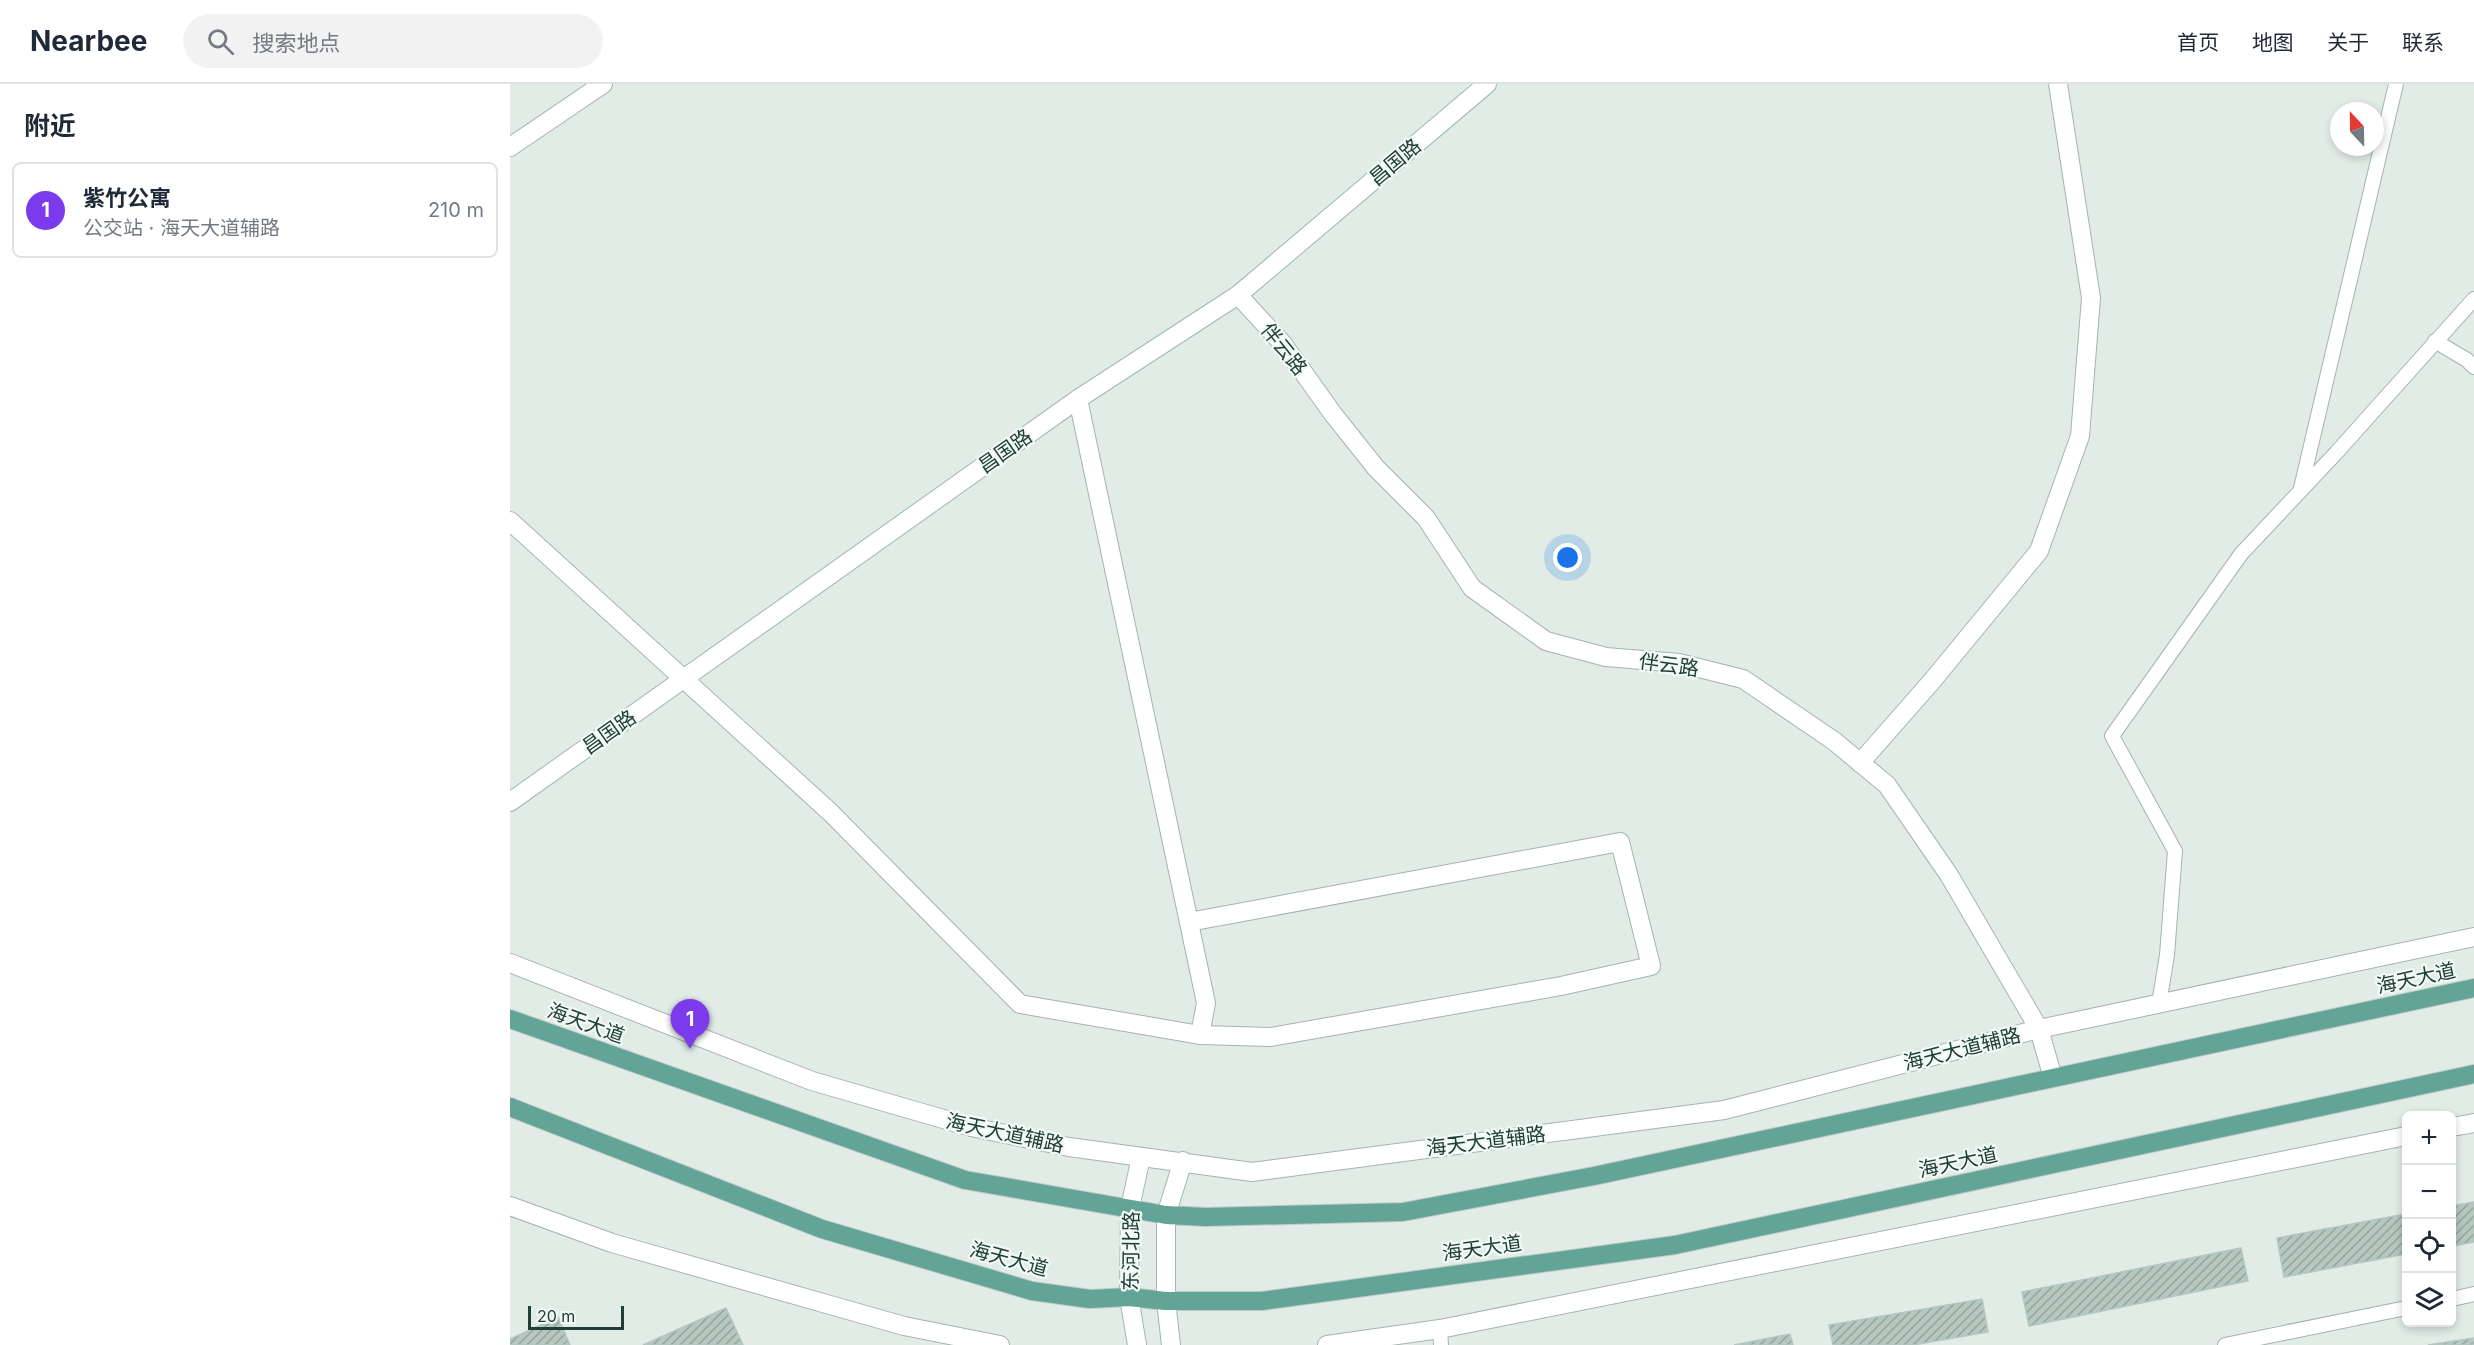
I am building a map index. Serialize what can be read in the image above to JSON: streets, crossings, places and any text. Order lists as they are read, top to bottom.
{
  "streets": {
    "main road": ["海天大道"],
    "street": [
      "昌国路",
      "伴云路",
      "海天大道辅路",
      "东河北路"
    ]
  },
  "crossings": [
    ["昌国路", "伴云路"],
    ["伴云路", "海天大道"],
    ["伴云路", "海天大道辅路"],
    ["海天大道", "东河北路"],
    ["海天大道辅路", "东河北路"]
  ],
  "scale_bar": "20 m",
  "north": "top",
  "page": {
    "header": "Nearbee",
    "search": "搜索地点",
    "nav": [
      "首页",
      "地图",
      "关于",
      "联系"
    ],
    "heading": "附近",
    "list": [
      {
        "mark": "1",
        "name": "紫竹公寓",
        "note": "公交站 · 海天大道辅路",
        "value": "210 m"
      }
    ],
    "pins": "1",
    "map_buttons": ["+", "−"],
    "scale": "20 m"
  }
}
